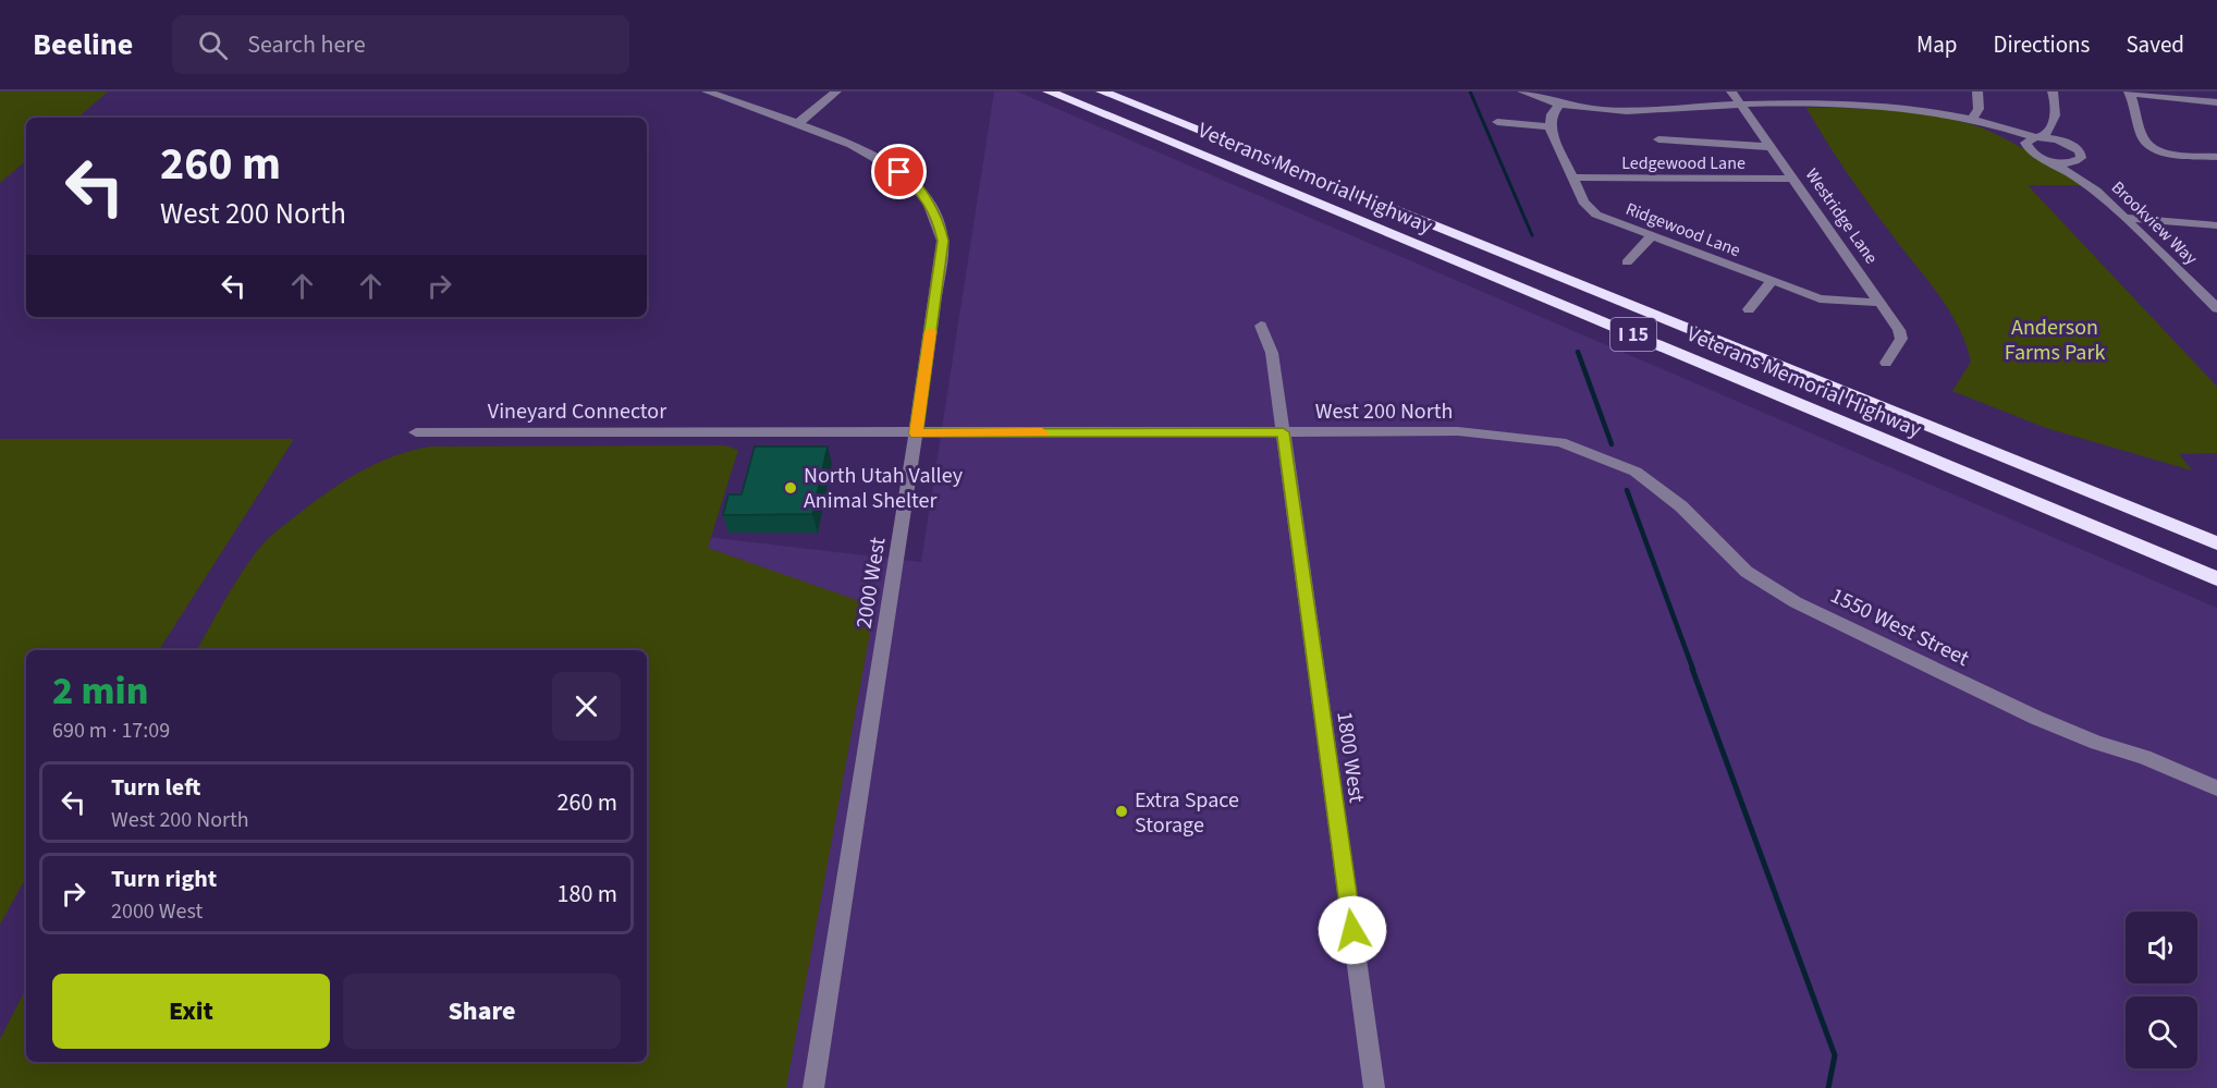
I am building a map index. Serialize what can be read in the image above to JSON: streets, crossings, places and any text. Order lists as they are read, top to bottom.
{
  "streets": {
    "highway": ["Veterans Memorial Highway", "I 15"],
    "street": [
      "Ledgewood Lane",
      "Westridge Lane",
      "Brookview Way",
      "Ridgewood Lane",
      "Vineyard Connector",
      "West 200 North",
      "2000 West",
      "1550 West Street",
      "1800 West"
    ]
  },
  "crossings": [
    ["Ledgewood Lane", "Westridge Lane"],
    ["Ledgewood Lane", "Ridgewood Lane"],
    ["Westridge Lane", "Ridgewood Lane"],
    ["Vineyard Connector", "West 200 North"],
    ["West 200 North", "2000 West"],
    ["West 200 North", "1550 West Street"],
    ["West 200 North", "1800 West"]
  ],
  "parks": ["Anderson Farms Park"],
  "places": ["North Utah Valley Animal Shelter", "Extra Space Storage"],
  "page": {
    "header": "Beeline",
    "search": "Search here",
    "nav": ["Map", "Directions", "Saved"],
    "turn": ["260 m", "West 200 North"],
    "heading": ["2 min", "690 m · 17:09"],
    "list": [
      {
        "name": "Turn left",
        "note": "West 200 North",
        "value": "260 m"
      },
      {
        "name": "Turn right",
        "note": "2000 West",
        "value": "180 m"
      }
    ],
    "buttons": ["Exit", "Share"]
  }
}
